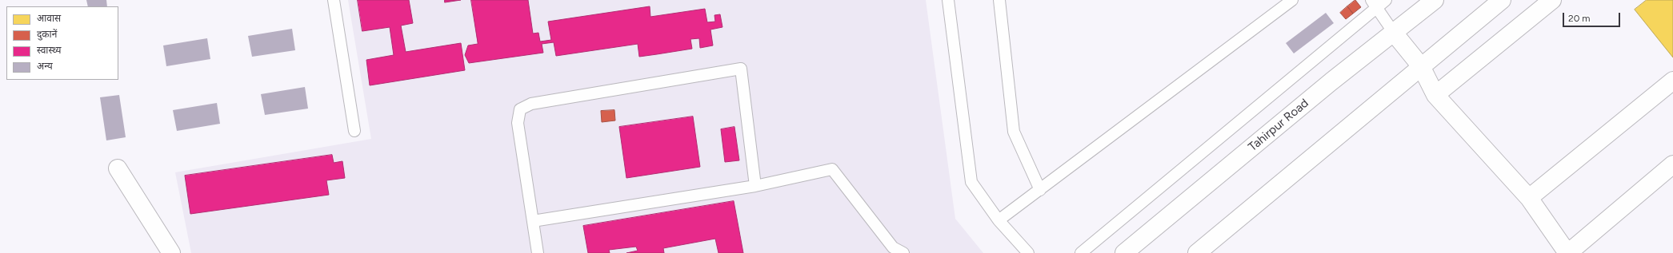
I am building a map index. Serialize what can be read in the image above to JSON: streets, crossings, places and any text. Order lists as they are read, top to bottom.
{
  "streets": {
    "main road": ["Tahirpur Road"]
  },
  "legend": [
    "आवास",
    "दुकानें",
    "स्वास्थ्य",
    "अन्य"
  ],
  "scale_bar": "20 m"
}
